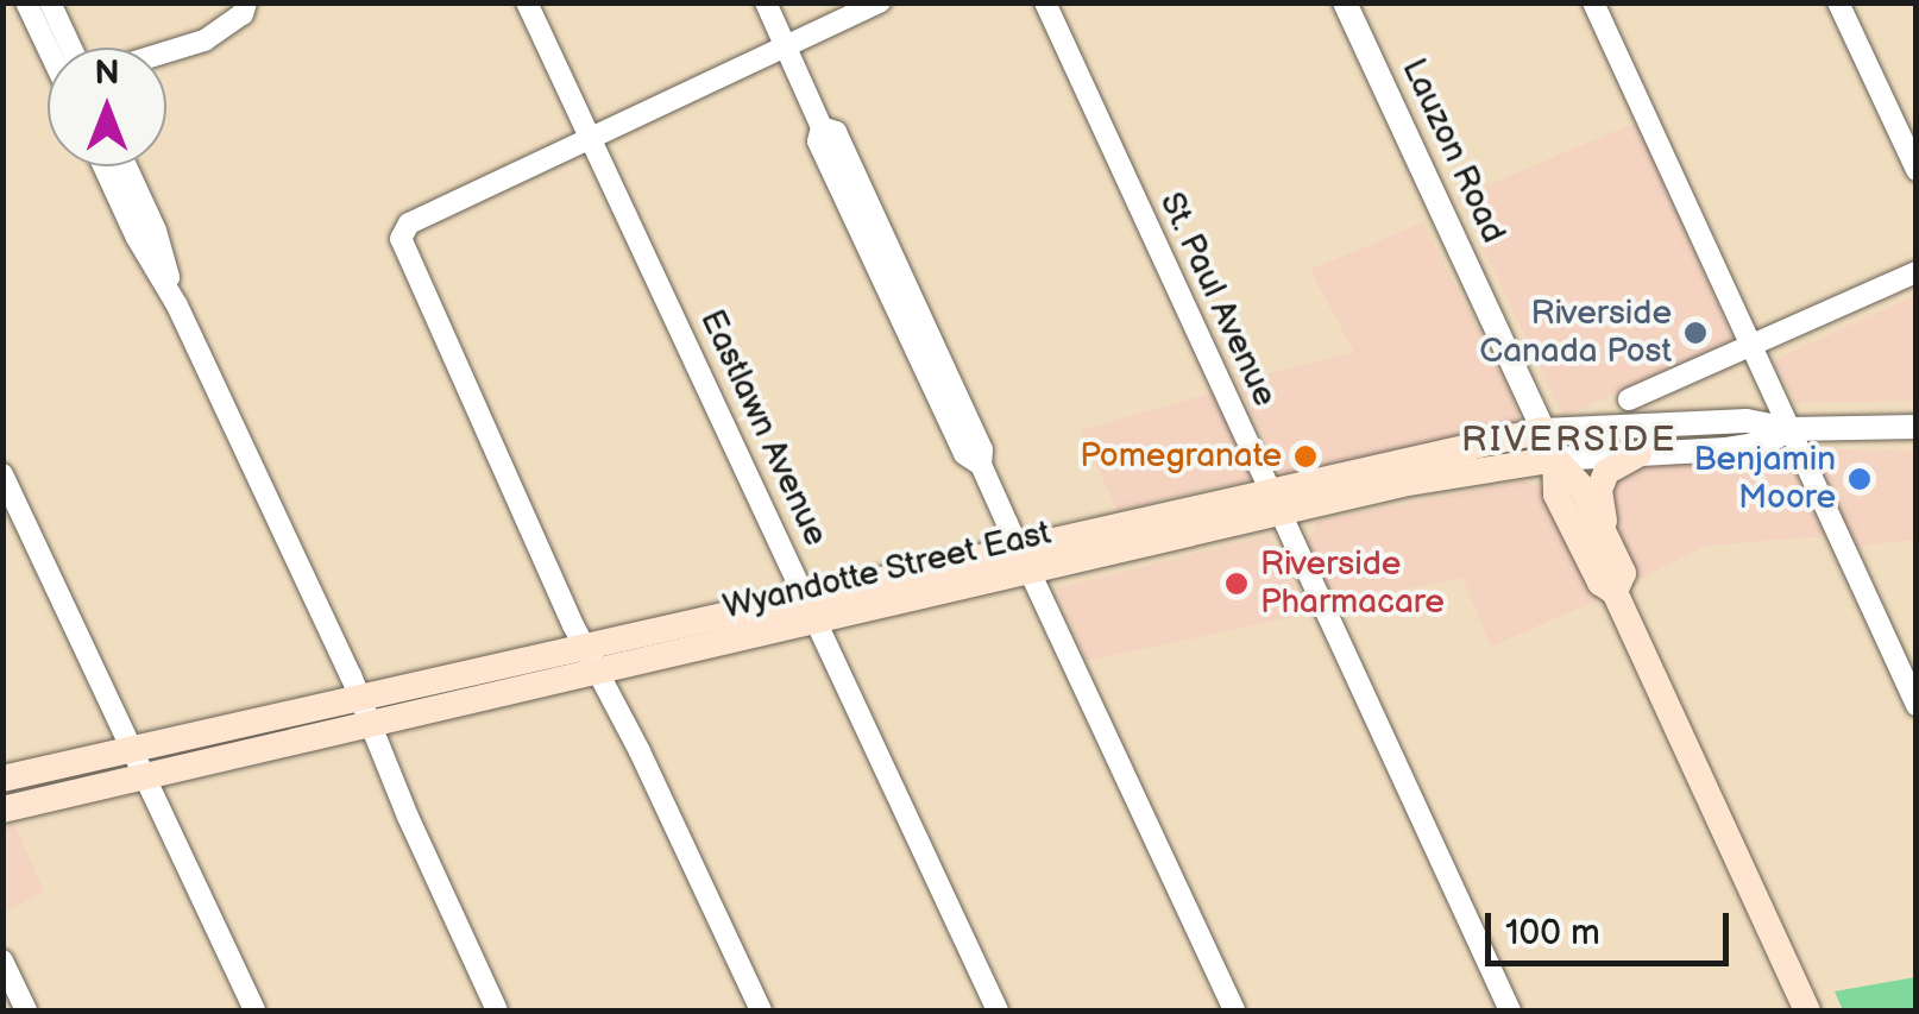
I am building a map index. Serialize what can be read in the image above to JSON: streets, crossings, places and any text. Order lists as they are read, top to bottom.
{
  "streets": {
    "main road": ["Lauzon Road", "Wyandotte Street East"],
    "street": ["St. Paul Avenue", "Eastlawn Avenue"]
  },
  "crossings": [
    ["Lauzon Road", "Wyandotte Street East"],
    ["St. Paul Avenue", "Wyandotte Street East"],
    ["Eastlawn Avenue", "Wyandotte Street East"]
  ],
  "districts": ["RIVERSIDE"],
  "places": [
    "Riverside Canada Post",
    "Pomegranate",
    "Benjamin Moore",
    "Riverside Pharmacare"
  ],
  "scale_bar": "100 m",
  "north": "top"
}
